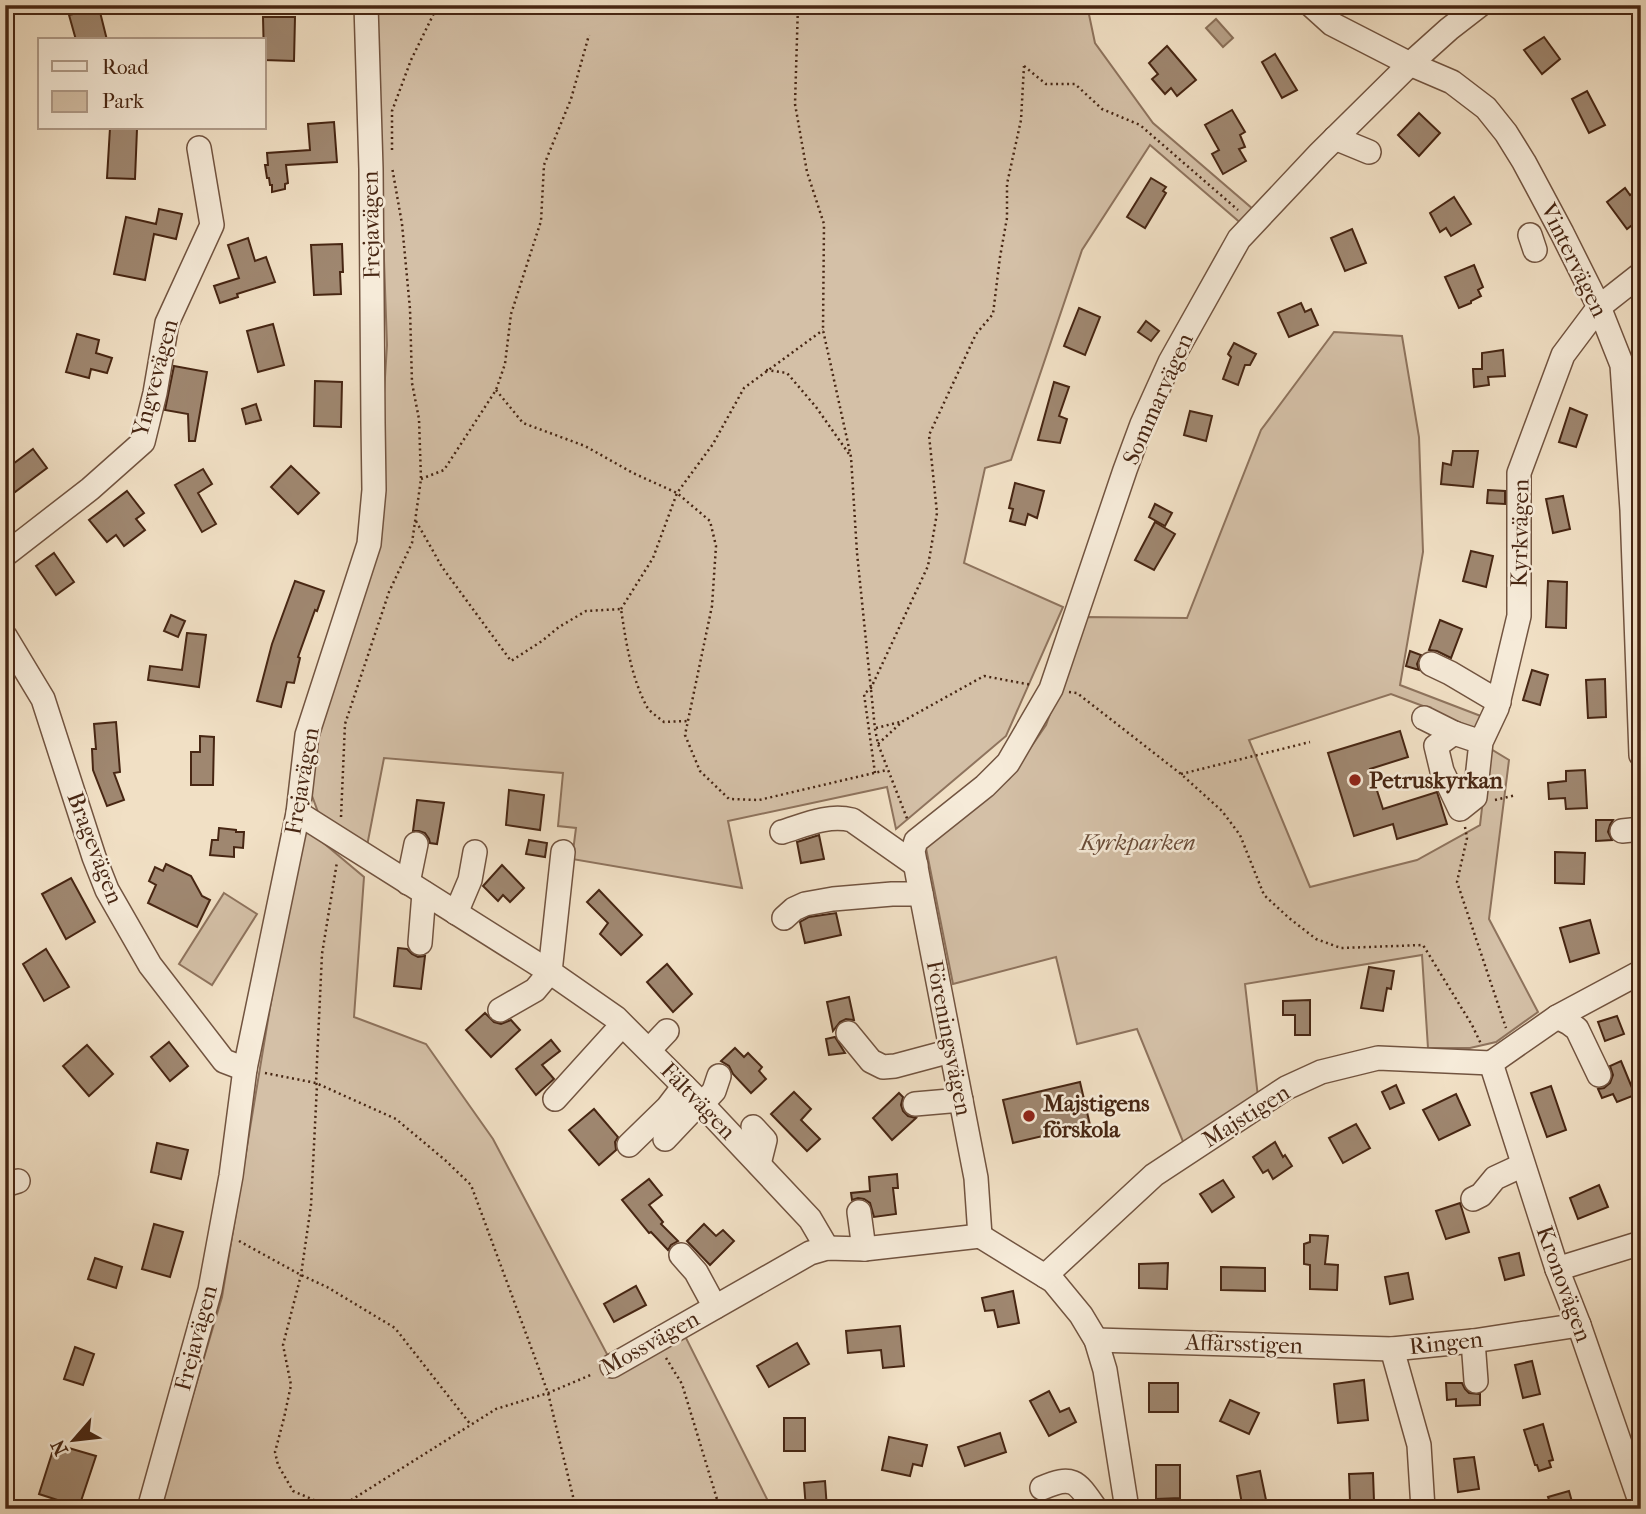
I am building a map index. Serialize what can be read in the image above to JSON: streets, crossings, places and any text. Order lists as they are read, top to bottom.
{
  "streets": {
    "street": [
      "Frejavägen",
      "Vintervägen",
      "Yngvevägen",
      "Sommarvägen",
      "Kyrkvägen",
      "Bragevägen",
      "Föreningsvägen",
      "Fältvägen",
      "Majstigen",
      "Kronovägen",
      "Mossvägen",
      "Ringen",
      "Affärsstigen"
    ]
  },
  "crossings": [
    ["Frejavägen", "Bragevägen"],
    ["Frejavägen", "Fältvägen"],
    ["Vintervägen", "Sommarvägen"],
    ["Vintervägen", "Kyrkvägen"],
    ["Sommarvägen", "Föreningsvägen"],
    ["Föreningsvägen", "Mossvägen"],
    ["Fältvägen", "Mossvägen"],
    ["Majstigen", "Kronovägen"],
    ["Kronovägen", "Ringen"],
    ["Ringen", "Affärsstigen"]
  ],
  "parks": ["Kyrkparken"],
  "places": ["Petruskyrkan", "Majstigens förskola"],
  "legend": ["Road", "Park"],
  "north": "bottom left"
}
